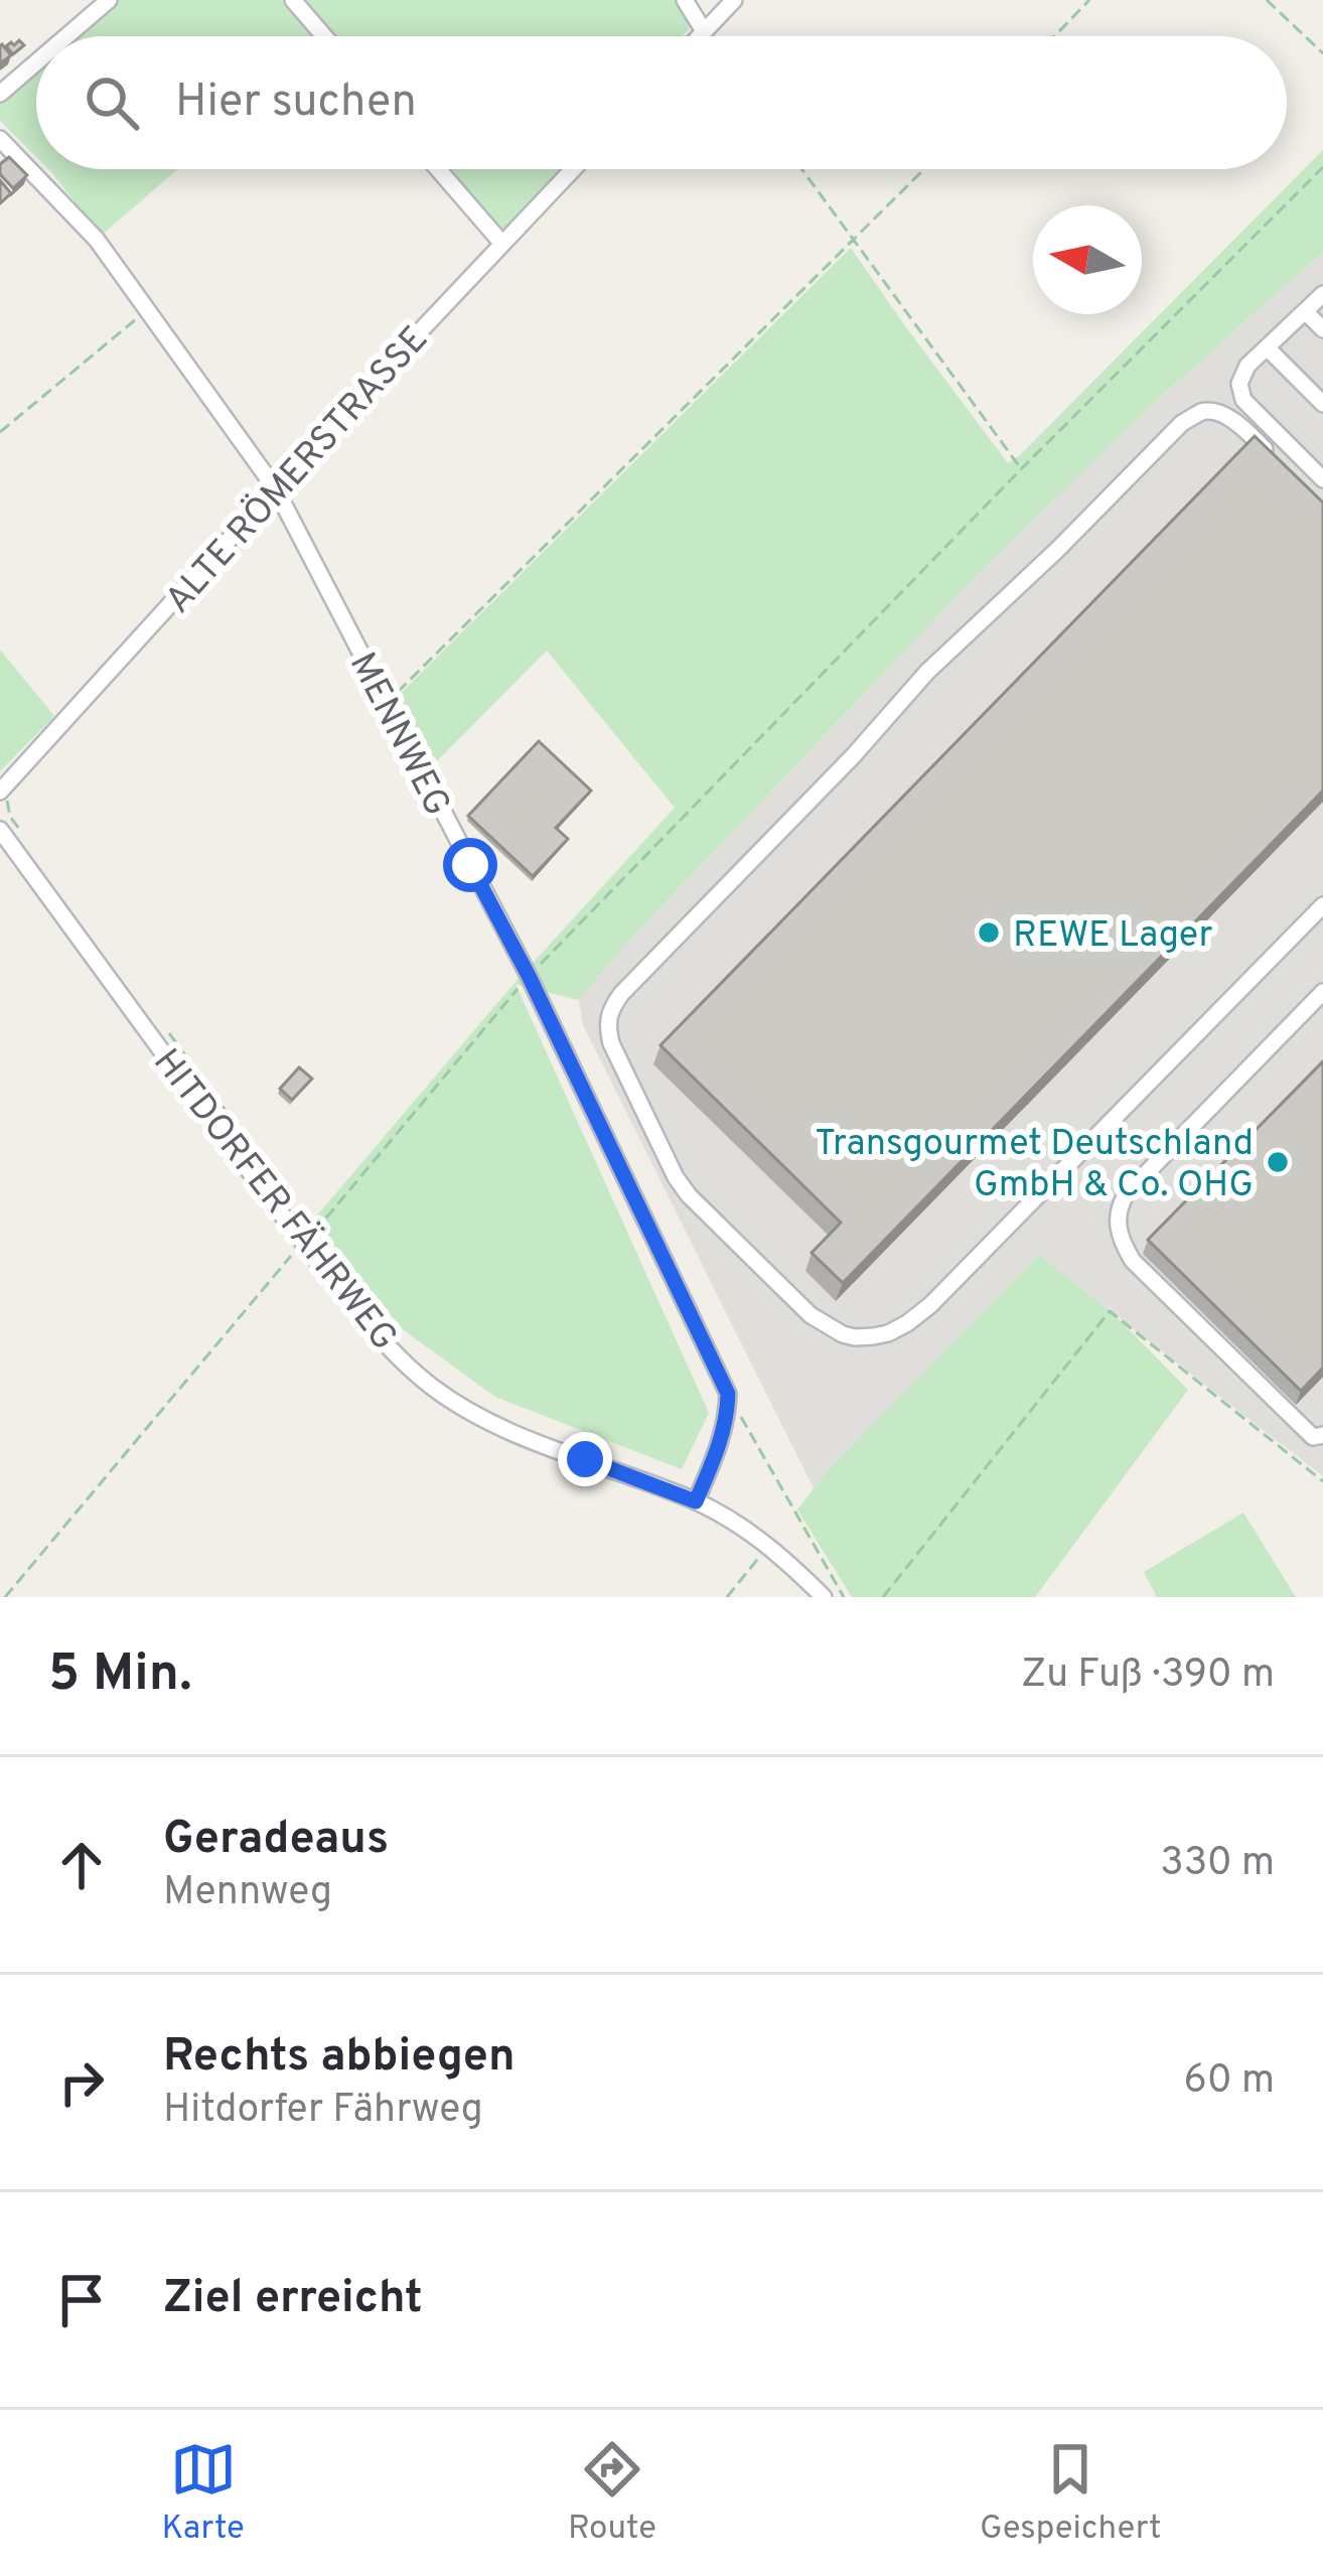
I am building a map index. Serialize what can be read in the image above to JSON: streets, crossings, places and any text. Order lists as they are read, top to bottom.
{
  "streets": {
    "street": ["ALTE RÖMERSTRASSE", "MENNWEG", "HITDORFER FÄHRWEG"]
  },
  "crossings": [
    ["ALTE RÖMERSTRASSE", "MENNWEG"]
  ],
  "places": ["REWE Lager", "Transgourmet Deutschland GmbH & Co. OHG"],
  "north": "left",
  "page": {
    "search": "Hier suchen",
    "heading": ["5 Min.", "Zu Fuß · 390 m"],
    "list": [
      ["Geradeaus", "Mennweg", "330 m"],
      ["Rechts abbiegen", "Hitdorfer Fährweg", "60 m"],
      "Ziel erreicht"
    ],
    "nav": ["Karte", "Route", "Gespeichert"]
  }
}
